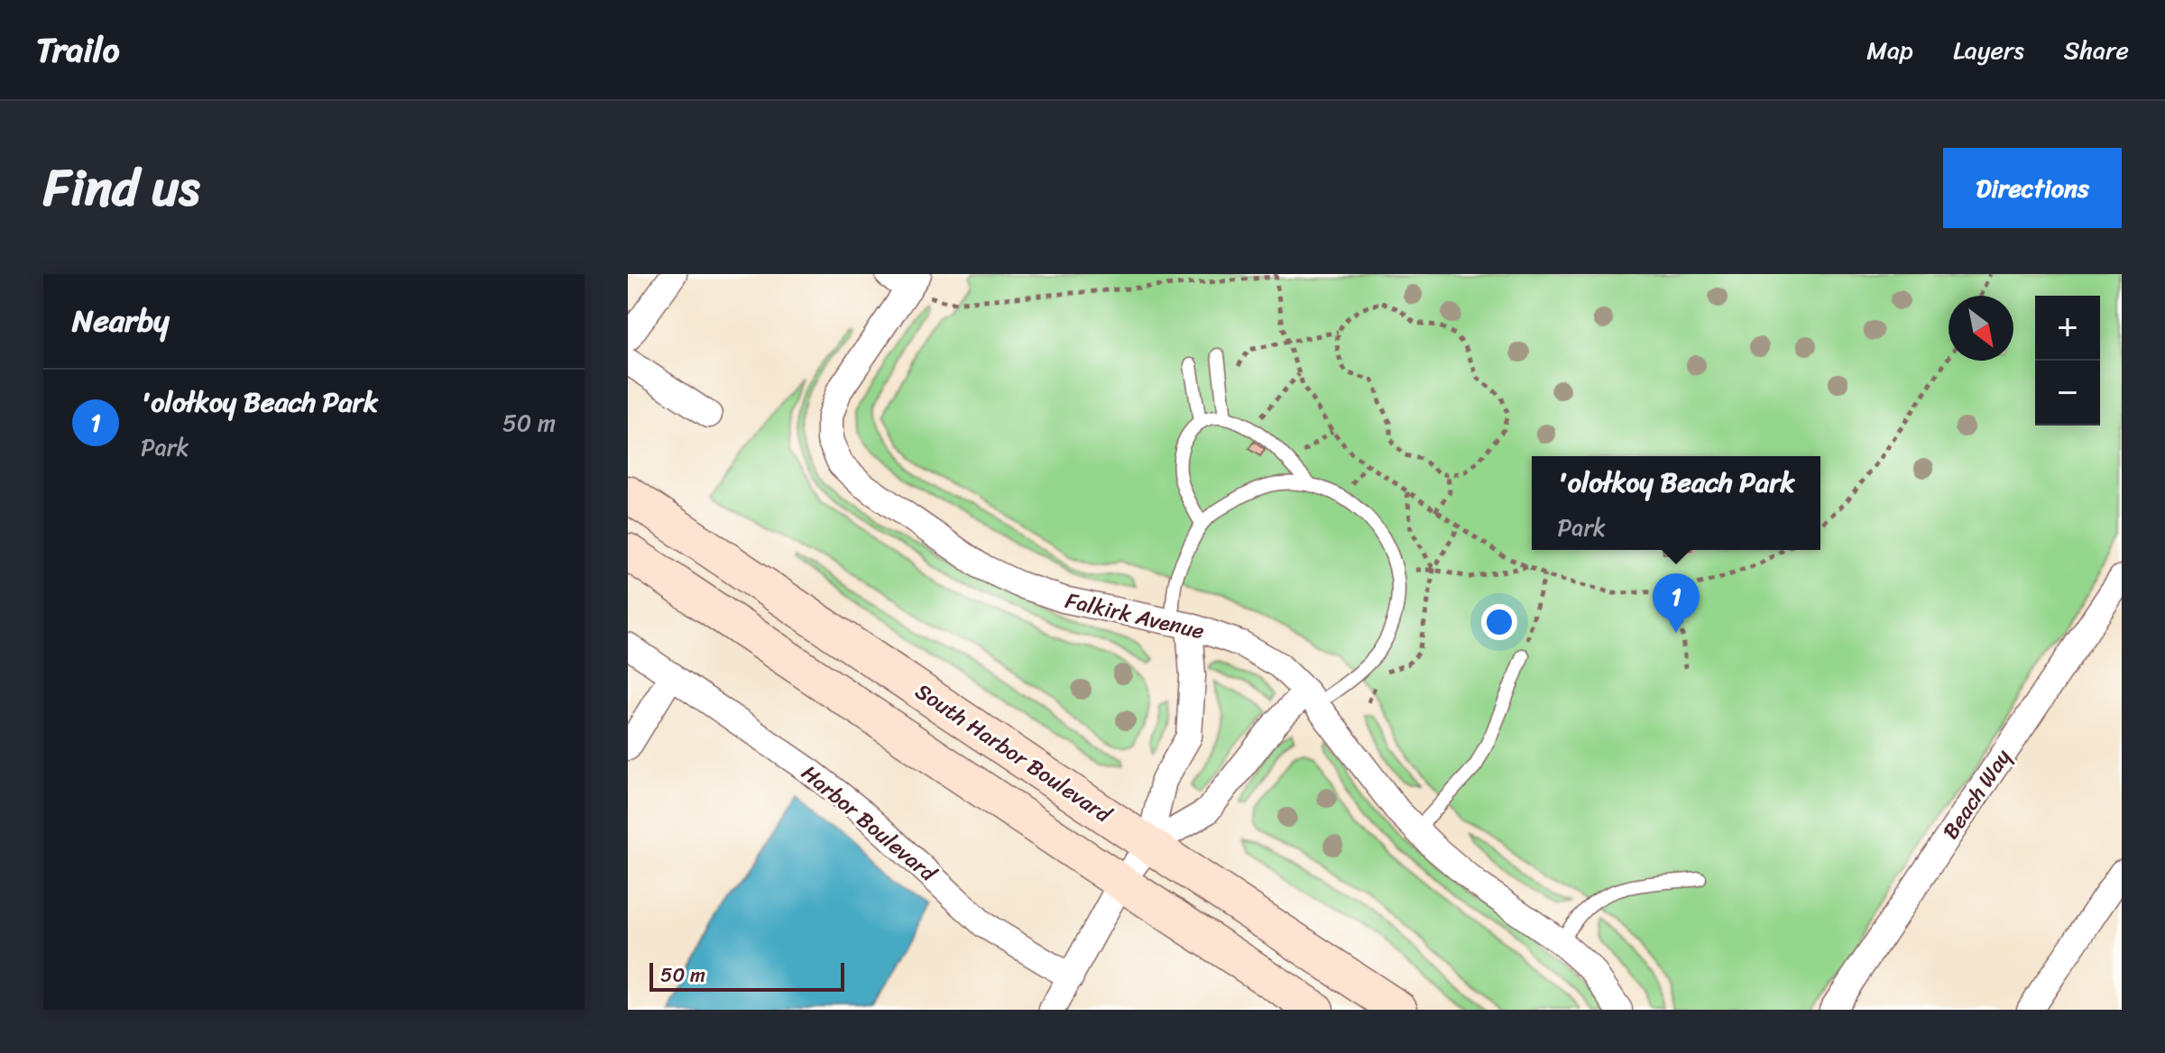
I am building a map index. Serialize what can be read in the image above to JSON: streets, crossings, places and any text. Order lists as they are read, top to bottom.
{
  "streets": {
    "main road": ["South Harbor Boulevard"],
    "street": ["Falkirk Avenue", "Beach Way", "Harbor Boulevard"]
  },
  "scale_bar": "50 m",
  "north": "bottom right",
  "page": {
    "header": "Trailo",
    "nav": ["Map", "Layers", "Share"],
    "title": "Find us",
    "buttons": "Directions",
    "heading": "Nearby",
    "map_buttons": ["+", "−"],
    "list": [
      {
        "mark": "1",
        "name": "'olołkoy Beach Park",
        "note": "Park",
        "value": "50 m"
      }
    ],
    "popup": ["'olołkoy Beach Park", "Park"],
    "pins": "1",
    "scale": "50 m"
  }
}
